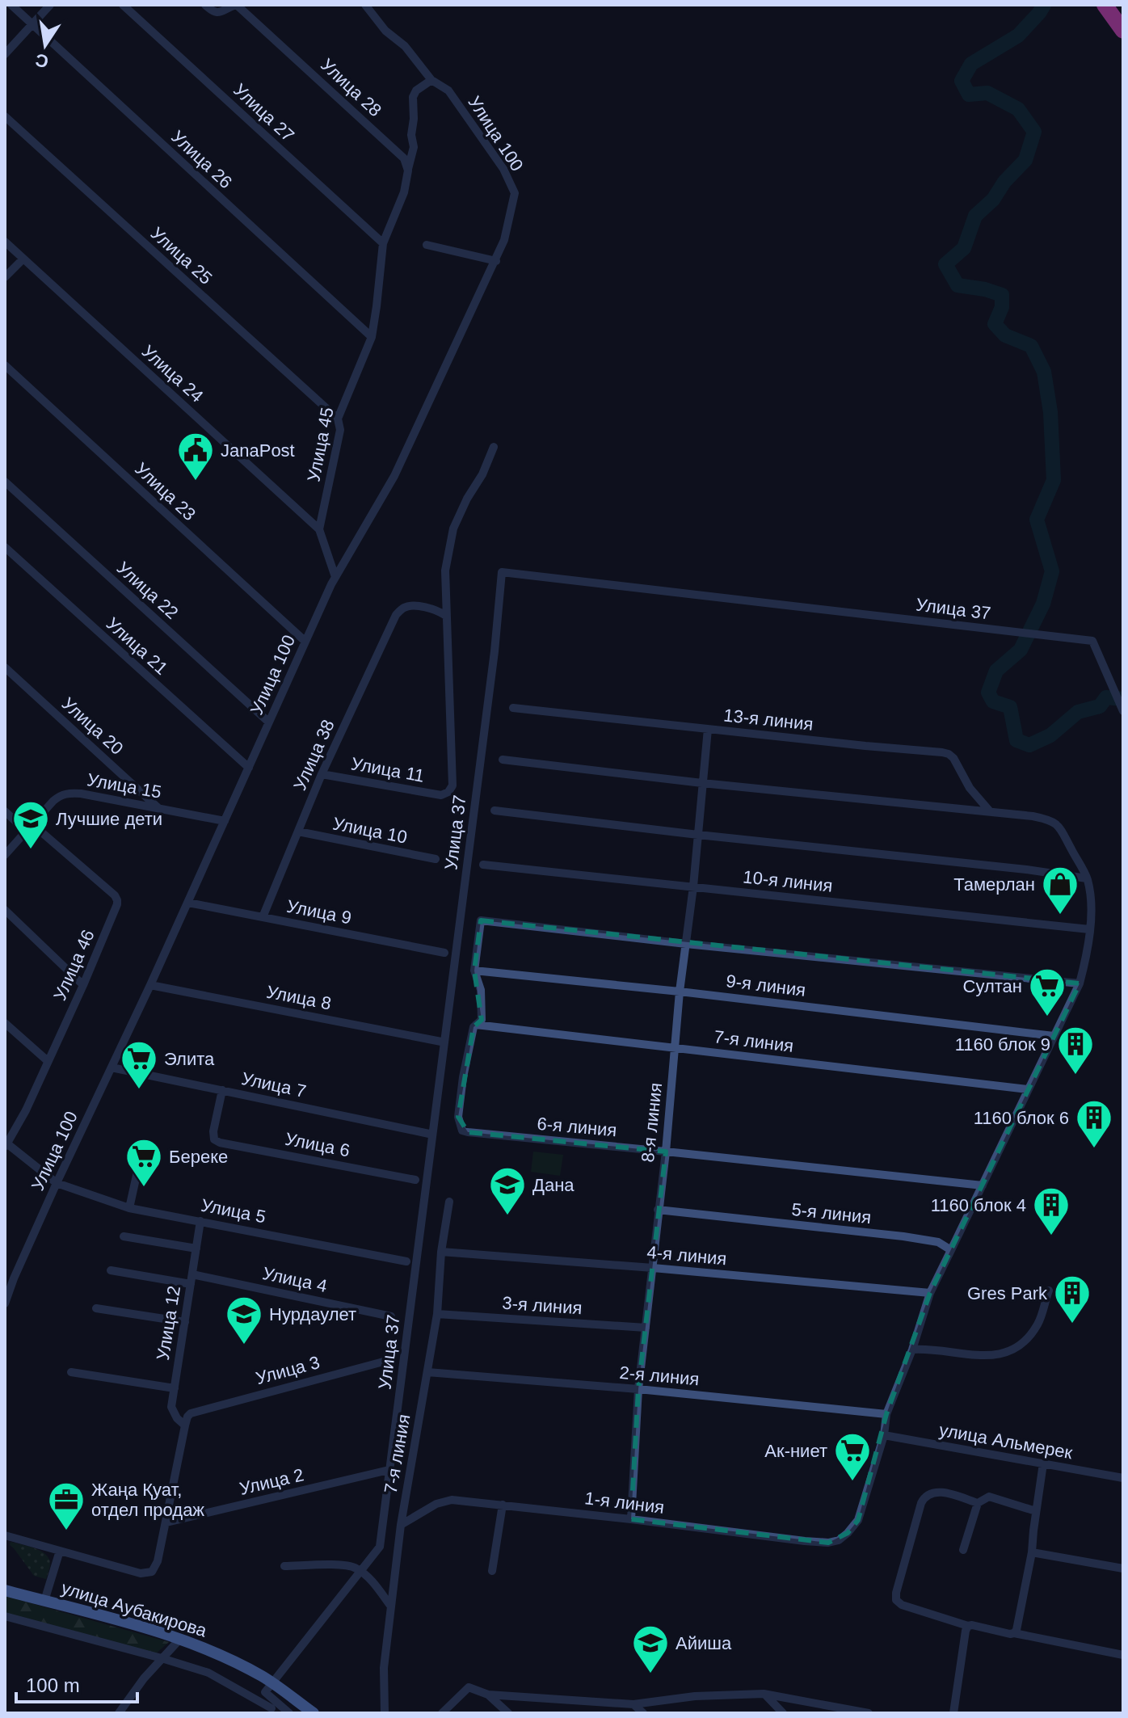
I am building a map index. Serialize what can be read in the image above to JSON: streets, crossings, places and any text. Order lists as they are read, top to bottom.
{
  "streets": {
    "main road": ["улица Аубакирова"],
    "street": [
      "Улица 28",
      "Улица 27",
      "Улица 100",
      "Улица 26",
      "Улица 25",
      "Улица 24",
      "Улица 45",
      "Улица 23",
      "Улица 22",
      "Улица 37",
      "Улица 21",
      "13-я линия",
      "Улица 20",
      "Улица 38",
      "Улица 11",
      "Улица 15",
      "Улица 10",
      "10-я линия",
      "Улица 9",
      "Улица 46",
      "9-я линия",
      "Улица 8",
      "7-я линия",
      "Улица 7",
      "8-я линия",
      "6-я линия",
      "Улица 6",
      "Улица 5",
      "5-я линия",
      "4-я линия",
      "Улица 4",
      "3-я линия",
      "Улица 12",
      "Улица 3",
      "2-я линия",
      "улица Альмерек",
      "Улица 2",
      "1-я линия"
    ]
  },
  "crossings": [
    ["Улица 27", "Улица 45"],
    ["Улица 100", "Улица 23"],
    ["Улица 100", "Улица 22"],
    ["Улица 100", "Улица 21"],
    ["Улица 100", "Улица 15"],
    ["Улица 100", "Улица 9"],
    ["Улица 100", "Улица 8"],
    ["Улица 100", "Улица 7"],
    ["Улица 100", "Улица 5"],
    ["Улица 26", "Улица 45"],
    ["Улица 25", "Улица 45"],
    ["Улица 24", "Улица 45"],
    ["Улица 37", "Улица 38"],
    ["Улица 37", "Улица 11"],
    ["13-я линия", "8-я линия"],
    ["Улица 20", "Улица 15"],
    ["Улица 38", "Улица 11"],
    ["Улица 38", "Улица 10"],
    ["Улица 38", "Улица 9"],
    ["Улица 15", "Улица 46"],
    ["10-я линия", "8-я линия"],
    ["Улица 46", "Улица 5"],
    ["9-я линия", "8-я линия"],
    ["9-я линия", "6-я линия"],
    ["7-я линия", "8-я линия"],
    ["7-я линия", "6-я линия"],
    ["7-я линия", "4-я линия"],
    ["7-я линия", "3-я линия"],
    ["7-я линия", "2-я линия"],
    ["7-я линия", "1-я линия"],
    ["Улица 7", "Улица 6"],
    ["8-я линия", "6-я линия"],
    ["8-я линия", "5-я линия"],
    ["8-я линия", "4-я линия"],
    ["8-я линия", "3-я линия"],
    ["8-я линия", "2-я линия"],
    ["8-я линия", "1-я линия"],
    ["Улица 5", "Улица 12"],
    ["Улица 4", "Улица 12"],
    ["Улица 12", "Улица 3"],
    ["улица Альмерек", "1-я линия"]
  ],
  "places": {
    "public building": ["JanaPost"],
    "school or university": [
      "Лучшие дети",
      "Дана",
      "Нурдаулет",
      "Айиша"
    ],
    "shop": ["Тамерлан"],
    "supermarket": [
      "Султан",
      "Элита",
      "Береке",
      "Ак-ниет"
    ],
    "building": [
      "1160 блок 9",
      "1160 блок 6",
      "1160 блок 4",
      "Gres Park"
    ],
    "office": ["Жаңа Қуат, отдел продаж"]
  },
  "scale_bar": "100 m",
  "north": "bottom"
}
